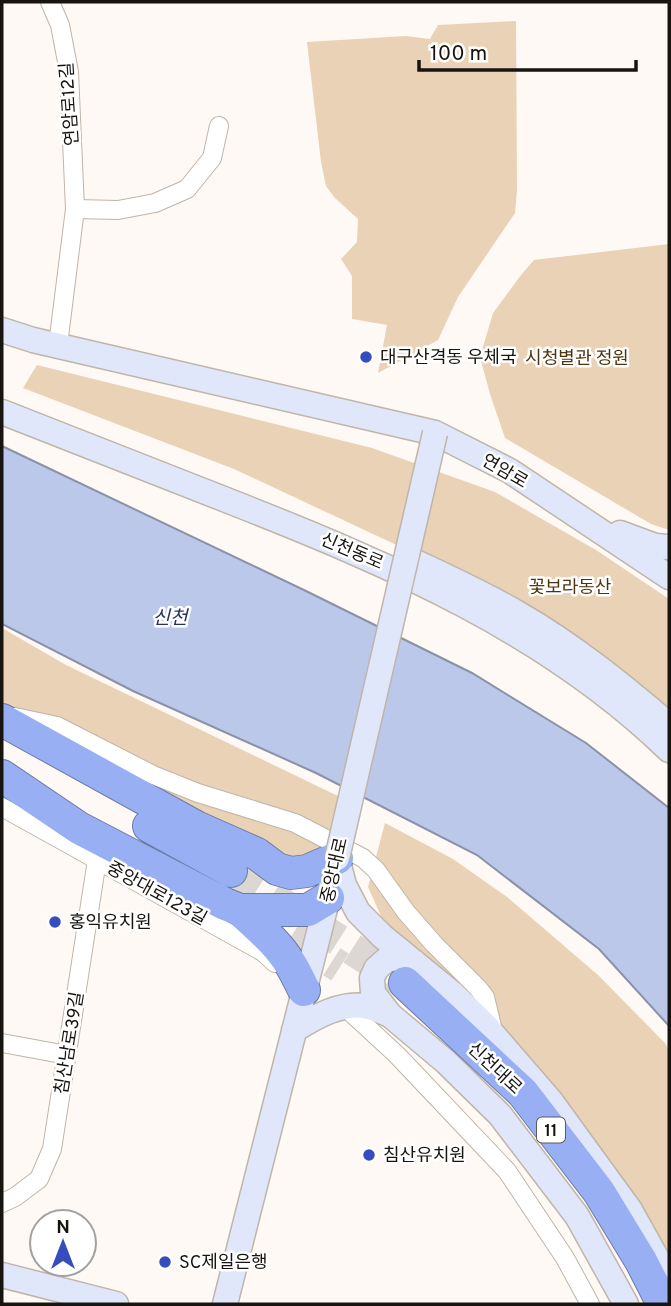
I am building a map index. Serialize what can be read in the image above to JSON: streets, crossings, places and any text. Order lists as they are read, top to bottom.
{
  "streets": {
    "highway": ["신천대로", "11"],
    "main road": ["연암로", "신천동로", "중앙대로"],
    "street": ["연암로12길", "중앙대로123길", "침산남로39길"]
  },
  "crossings": [
    ["연암로12길", "연암로"],
    ["연암로", "중앙대로"],
    ["중앙대로", "중앙대로123길"],
    ["중앙대로123길", "침산남로39길"]
  ],
  "water": ["신천"],
  "parks": ["시청별관 정원", "꽃보라동산"],
  "places": [
    "대구산격동 우체국",
    "홍익유치원",
    "침산유치원",
    "SC제일은행"
  ],
  "scale_bar": "100 m",
  "north": "top"
}
